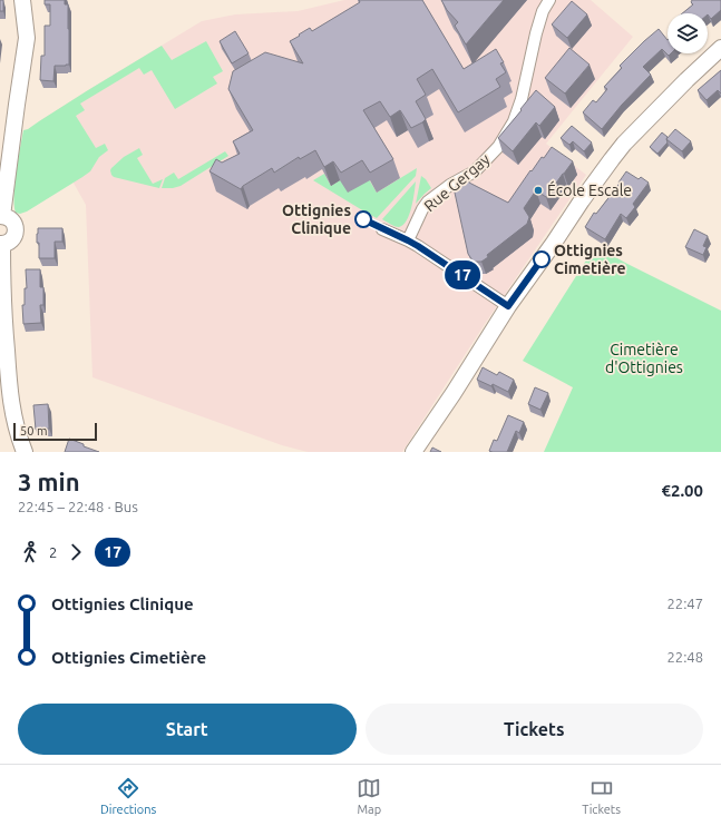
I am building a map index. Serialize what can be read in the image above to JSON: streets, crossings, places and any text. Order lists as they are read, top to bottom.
{
  "streets": {
    "street": ["Rue Gergay"]
  },
  "parks": ["Cimetière d'Ottignies"],
  "places": ["École Escale", "Ottignies Clinique", "Ottignies Cimetière"],
  "lines": ["bus line 17"],
  "scale_bar": "50 m",
  "page": {
    "on_map": "17",
    "scale": "50 m",
    "heading": ["3 min", "22:45 – 22:48 · Bus", "€2.00"],
    "legs": ["2", "17"],
    "list": [
      {
        "name": "Ottignies Clinique",
        "value": "22:47"
      },
      {
        "name": "Ottignies Cimetière",
        "value": "22:48"
      }
    ],
    "buttons": ["Start", "Tickets"],
    "tabs": ["Directions", "Map", "Tickets"]
  }
}
